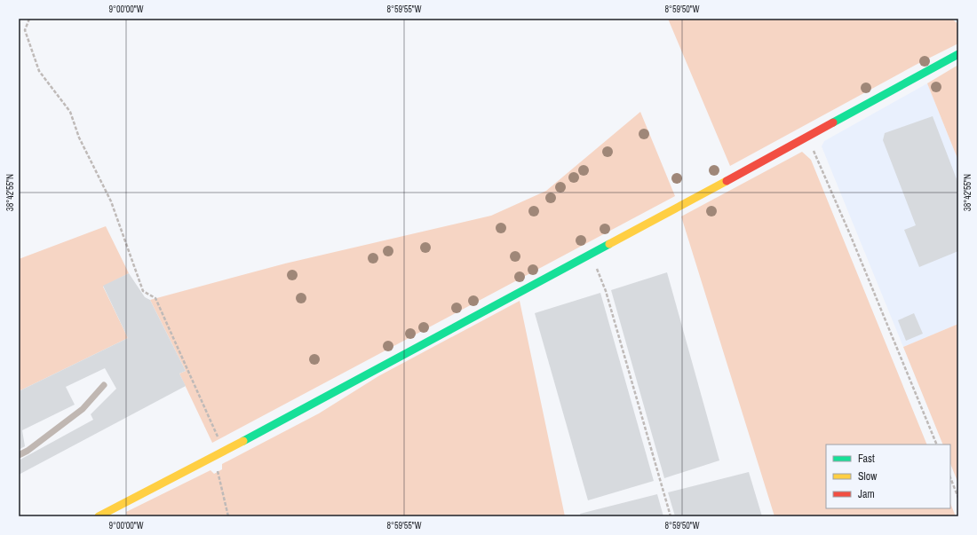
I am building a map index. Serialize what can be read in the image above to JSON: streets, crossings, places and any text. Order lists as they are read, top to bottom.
{
  "legend": ["Fast", "Slow", "Jam"],
  "coordinates": [
    "9°00'00\"W",
    "8°59'55\"W",
    "8°59'50\"W",
    "38°42'55\"N"
  ]
}
